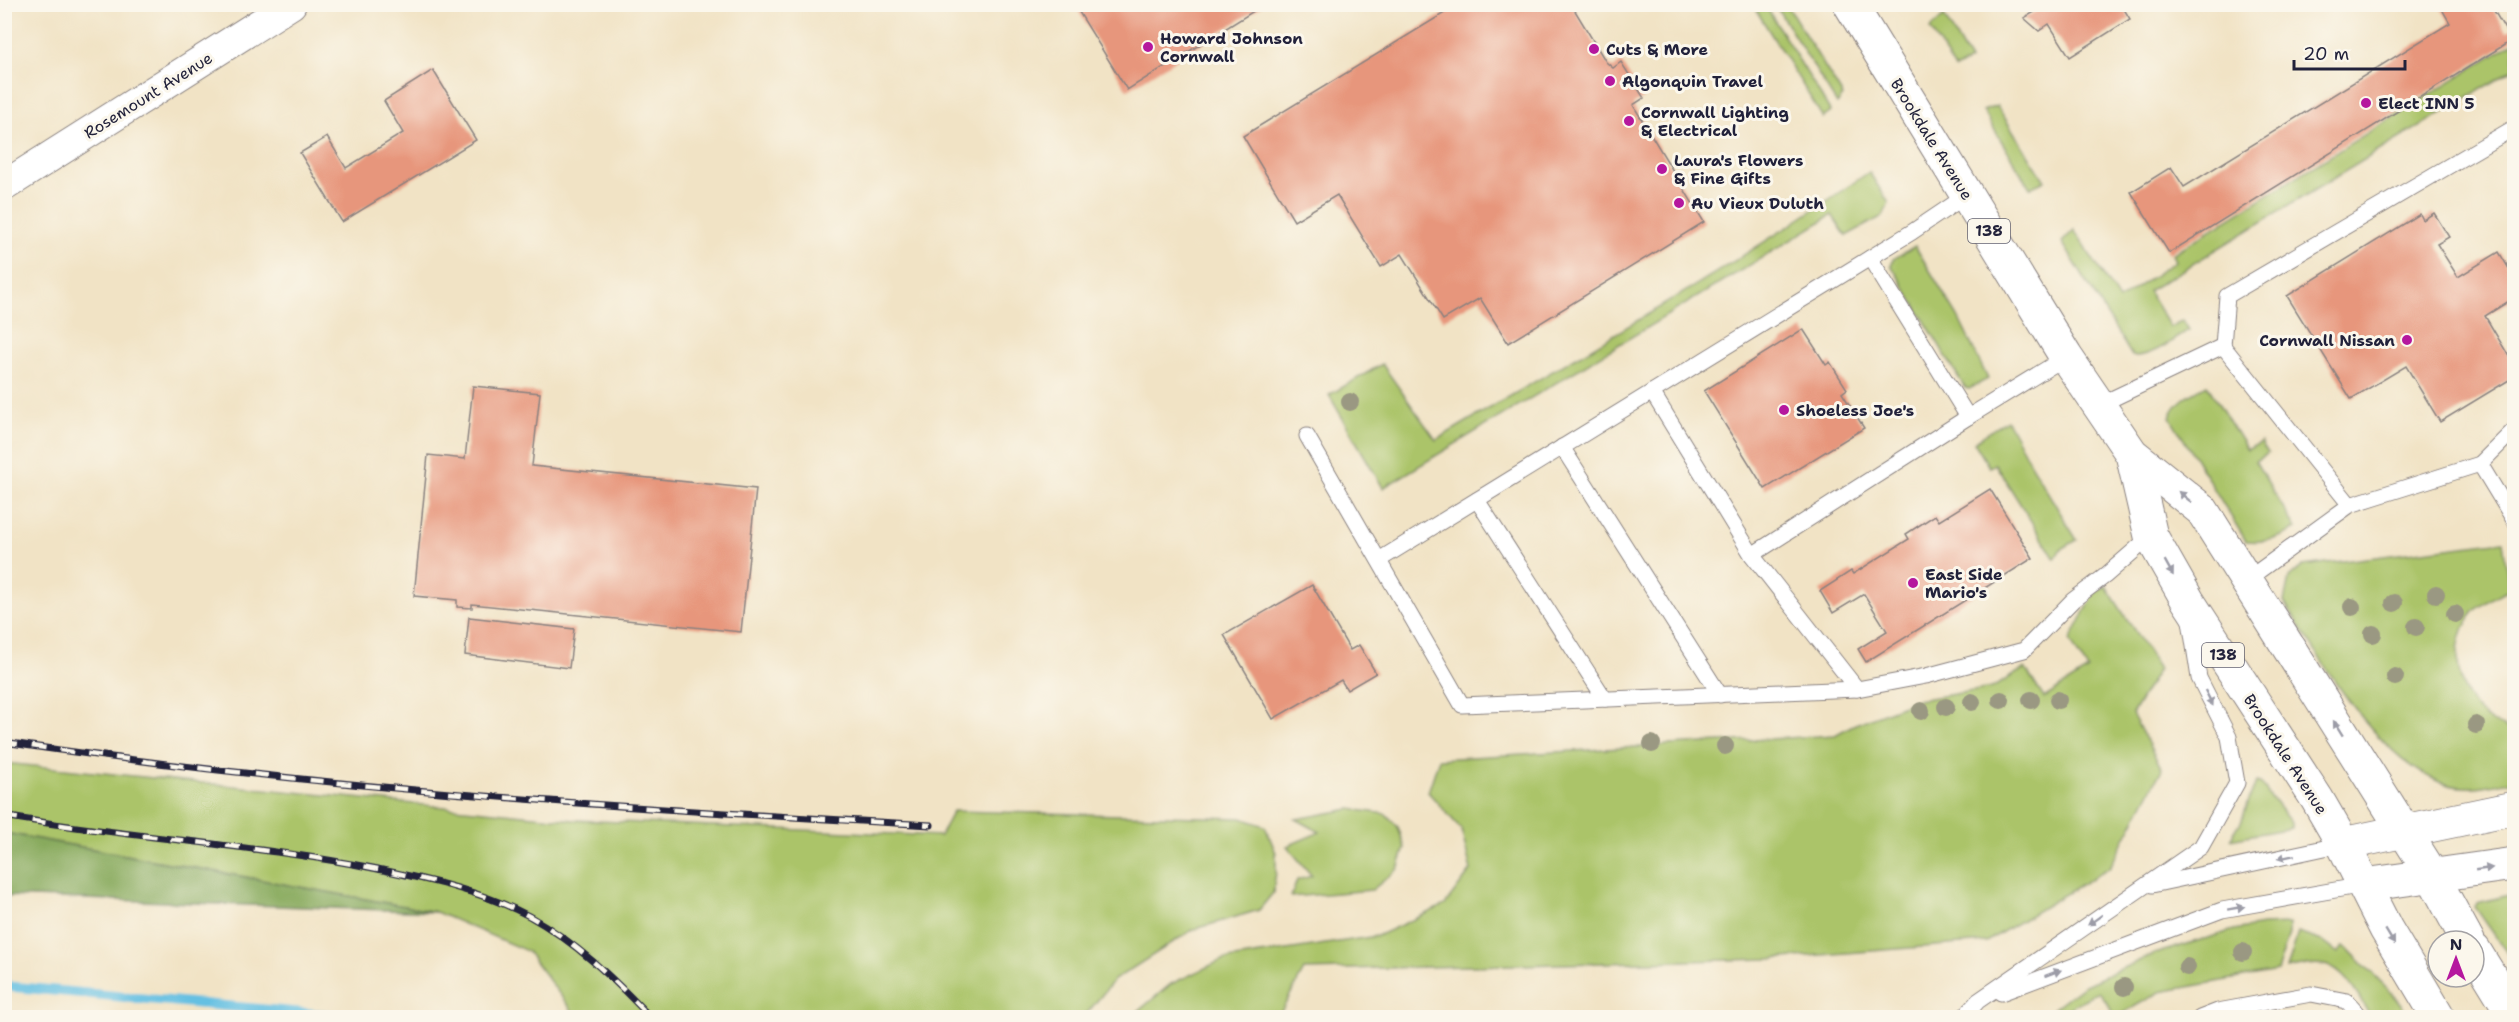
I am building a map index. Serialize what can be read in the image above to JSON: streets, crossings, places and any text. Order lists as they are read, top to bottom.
{
  "streets": {
    "main road": ["Brookdale Avenue", "138"],
    "street": ["Rosemount Avenue"]
  },
  "places": [
    "Howard Johnson Cornwall",
    "Cuts & More",
    "Algonquin Travel",
    "Elect INN 5",
    "Cornwall Lighting & Electrical",
    "Laura's Flowers & Fine Gifts",
    "Au Vieux Duluth",
    "Cornwall Nissan",
    "Shoeless Joe's",
    "East Side Mario's"
  ],
  "scale_bar": "20 m",
  "north": "top"
}
